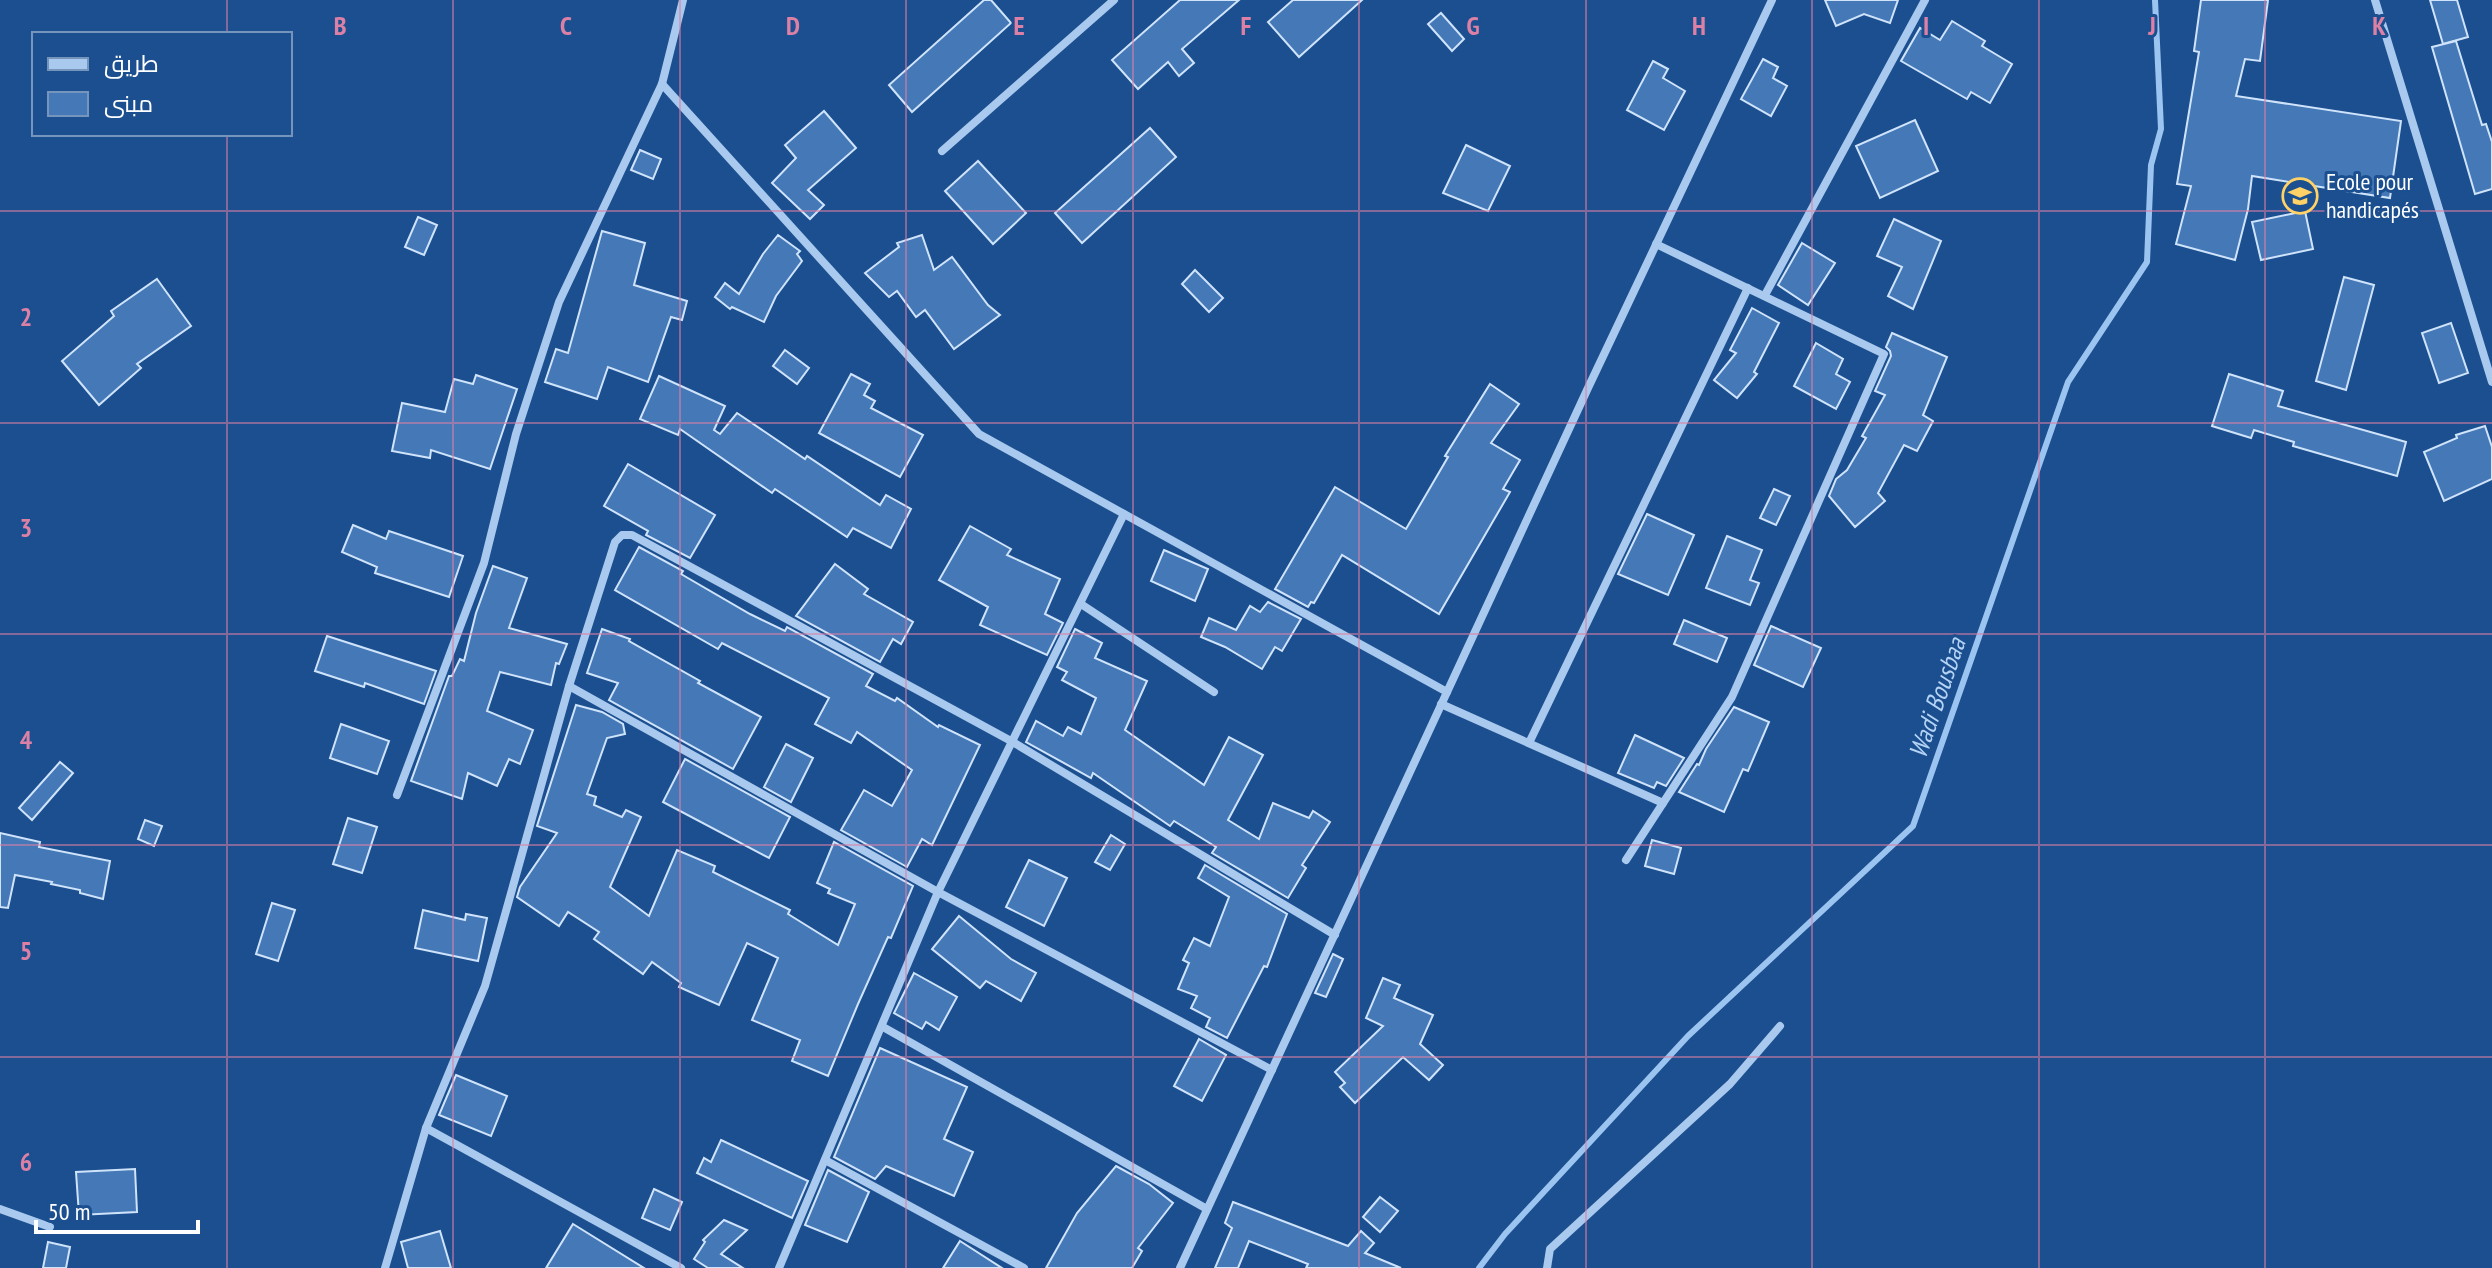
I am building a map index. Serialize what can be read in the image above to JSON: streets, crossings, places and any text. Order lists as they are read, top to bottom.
{
  "water": ["Wadi Bousbaa"],
  "places": {
    "school or university": ["Ecole pour handicapés"]
  },
  "legend": ["طريق", "مبنى"],
  "scale_bar": "50 m",
  "grid": {
    "columns": [
      "B",
      "C",
      "D",
      "E",
      "F",
      "G",
      "H",
      "I",
      "J",
      "K"
    ],
    "rows": [
      "2",
      "3",
      "4",
      "5",
      "6"
    ]
  }
}
